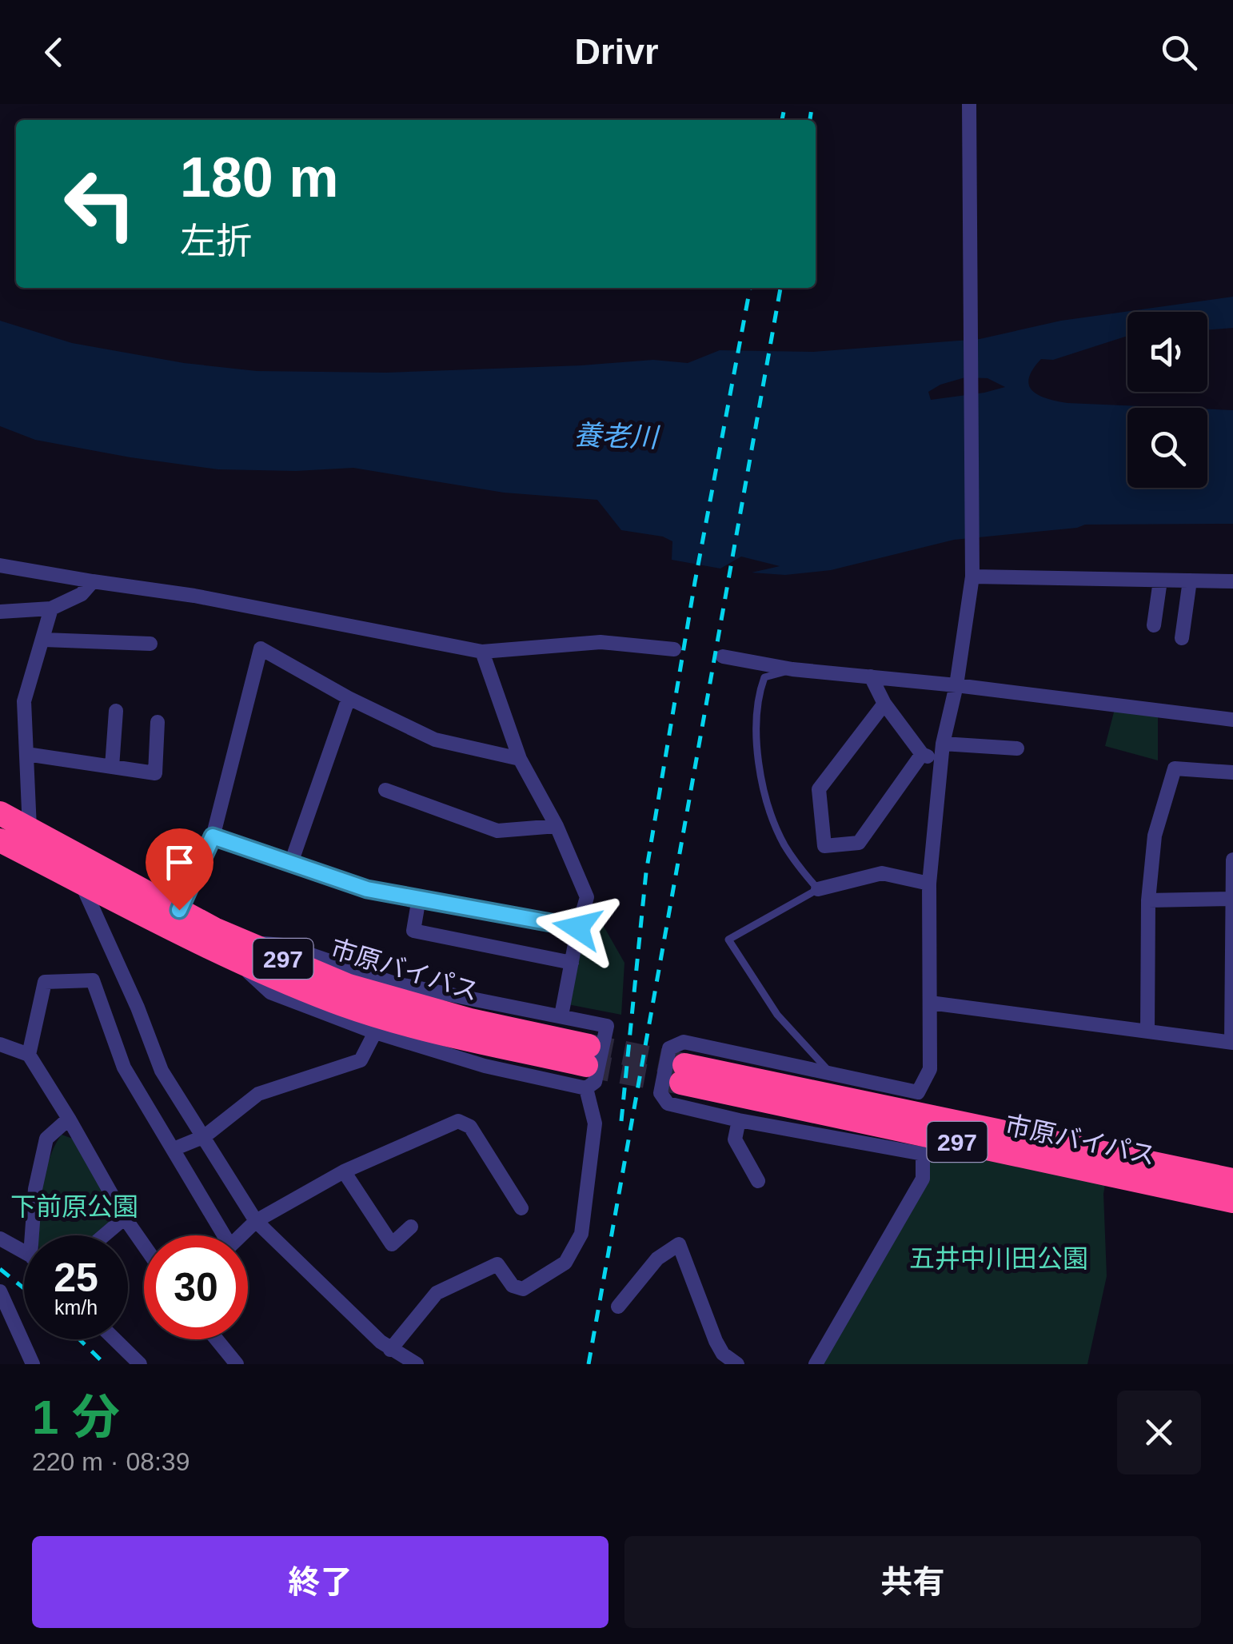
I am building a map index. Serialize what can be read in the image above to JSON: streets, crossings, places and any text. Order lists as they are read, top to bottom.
{
  "streets": {
    "highway": ["297", "市原バイパス"]
  },
  "water": ["養老川"],
  "parks": ["下前原公園", "五井中川田公園"],
  "page": {
    "header": "Drivr",
    "turn": ["180 m", "左折"],
    "speed": "25 km/h",
    "limit": "30",
    "heading": ["1 分", "220 m · 08:39"],
    "buttons": ["終了", "共有"]
  }
}
